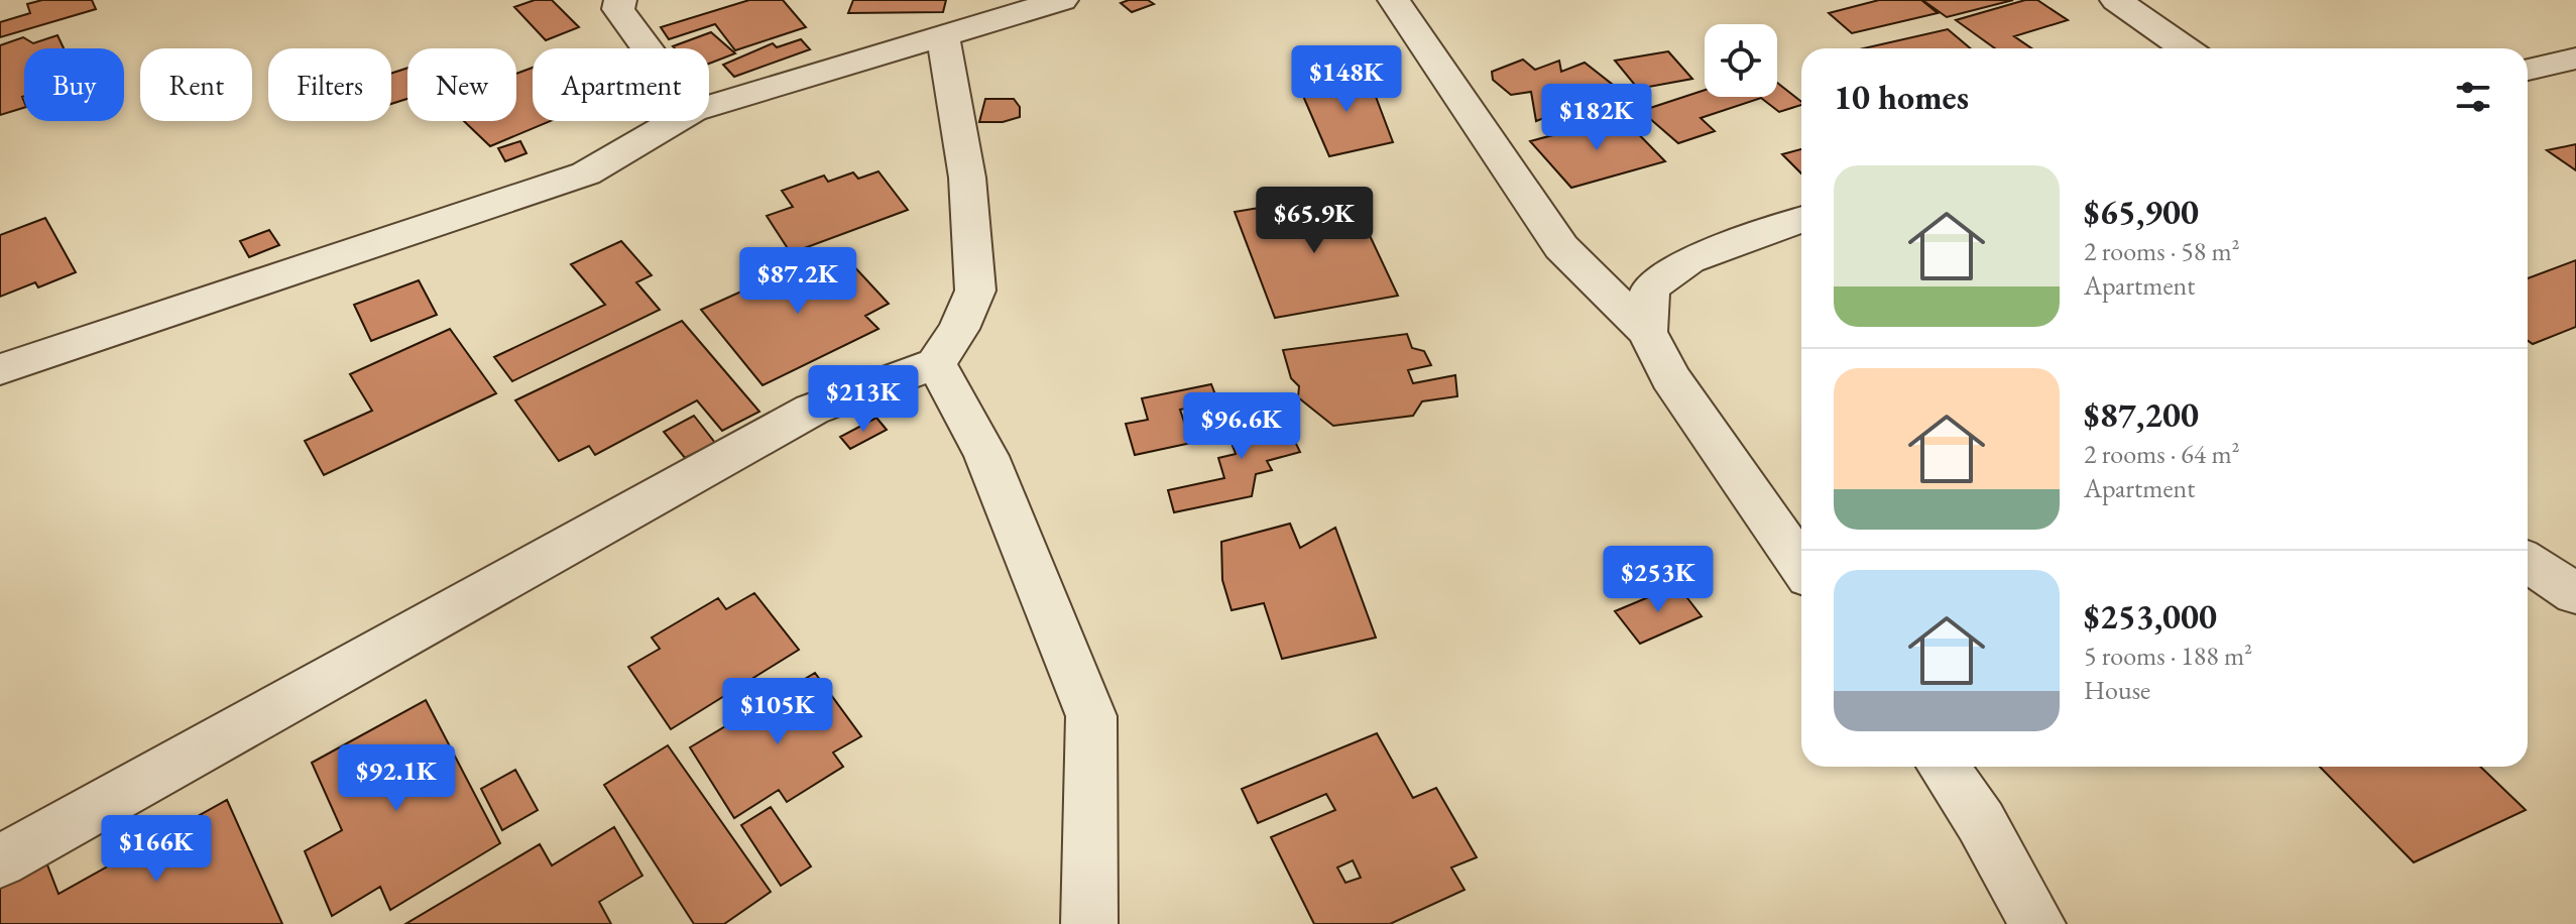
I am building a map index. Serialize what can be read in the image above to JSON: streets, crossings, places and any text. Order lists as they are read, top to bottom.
{
  "page": {
    "price": [
      "$148K",
      "$182K",
      "$65.9K",
      "$87.2K",
      "$213K",
      "$96.6K",
      "$253K",
      "$105K",
      "$92.1K",
      "$166K"
    ],
    "chip": [
      "Buy",
      "Rent",
      "Filters",
      "New",
      "Apartment"
    ],
    "heading": "10 homes",
    "list": [
      {
        "name": "$65,900",
        "note": "2 rooms · 58 m² · Apartment"
      },
      {
        "name": "$87,200",
        "note": "2 rooms · 64 m² · Apartment"
      },
      {
        "name": "$253,000",
        "note": "5 rooms · 188 m² · House"
      }
    ]
  }
}
